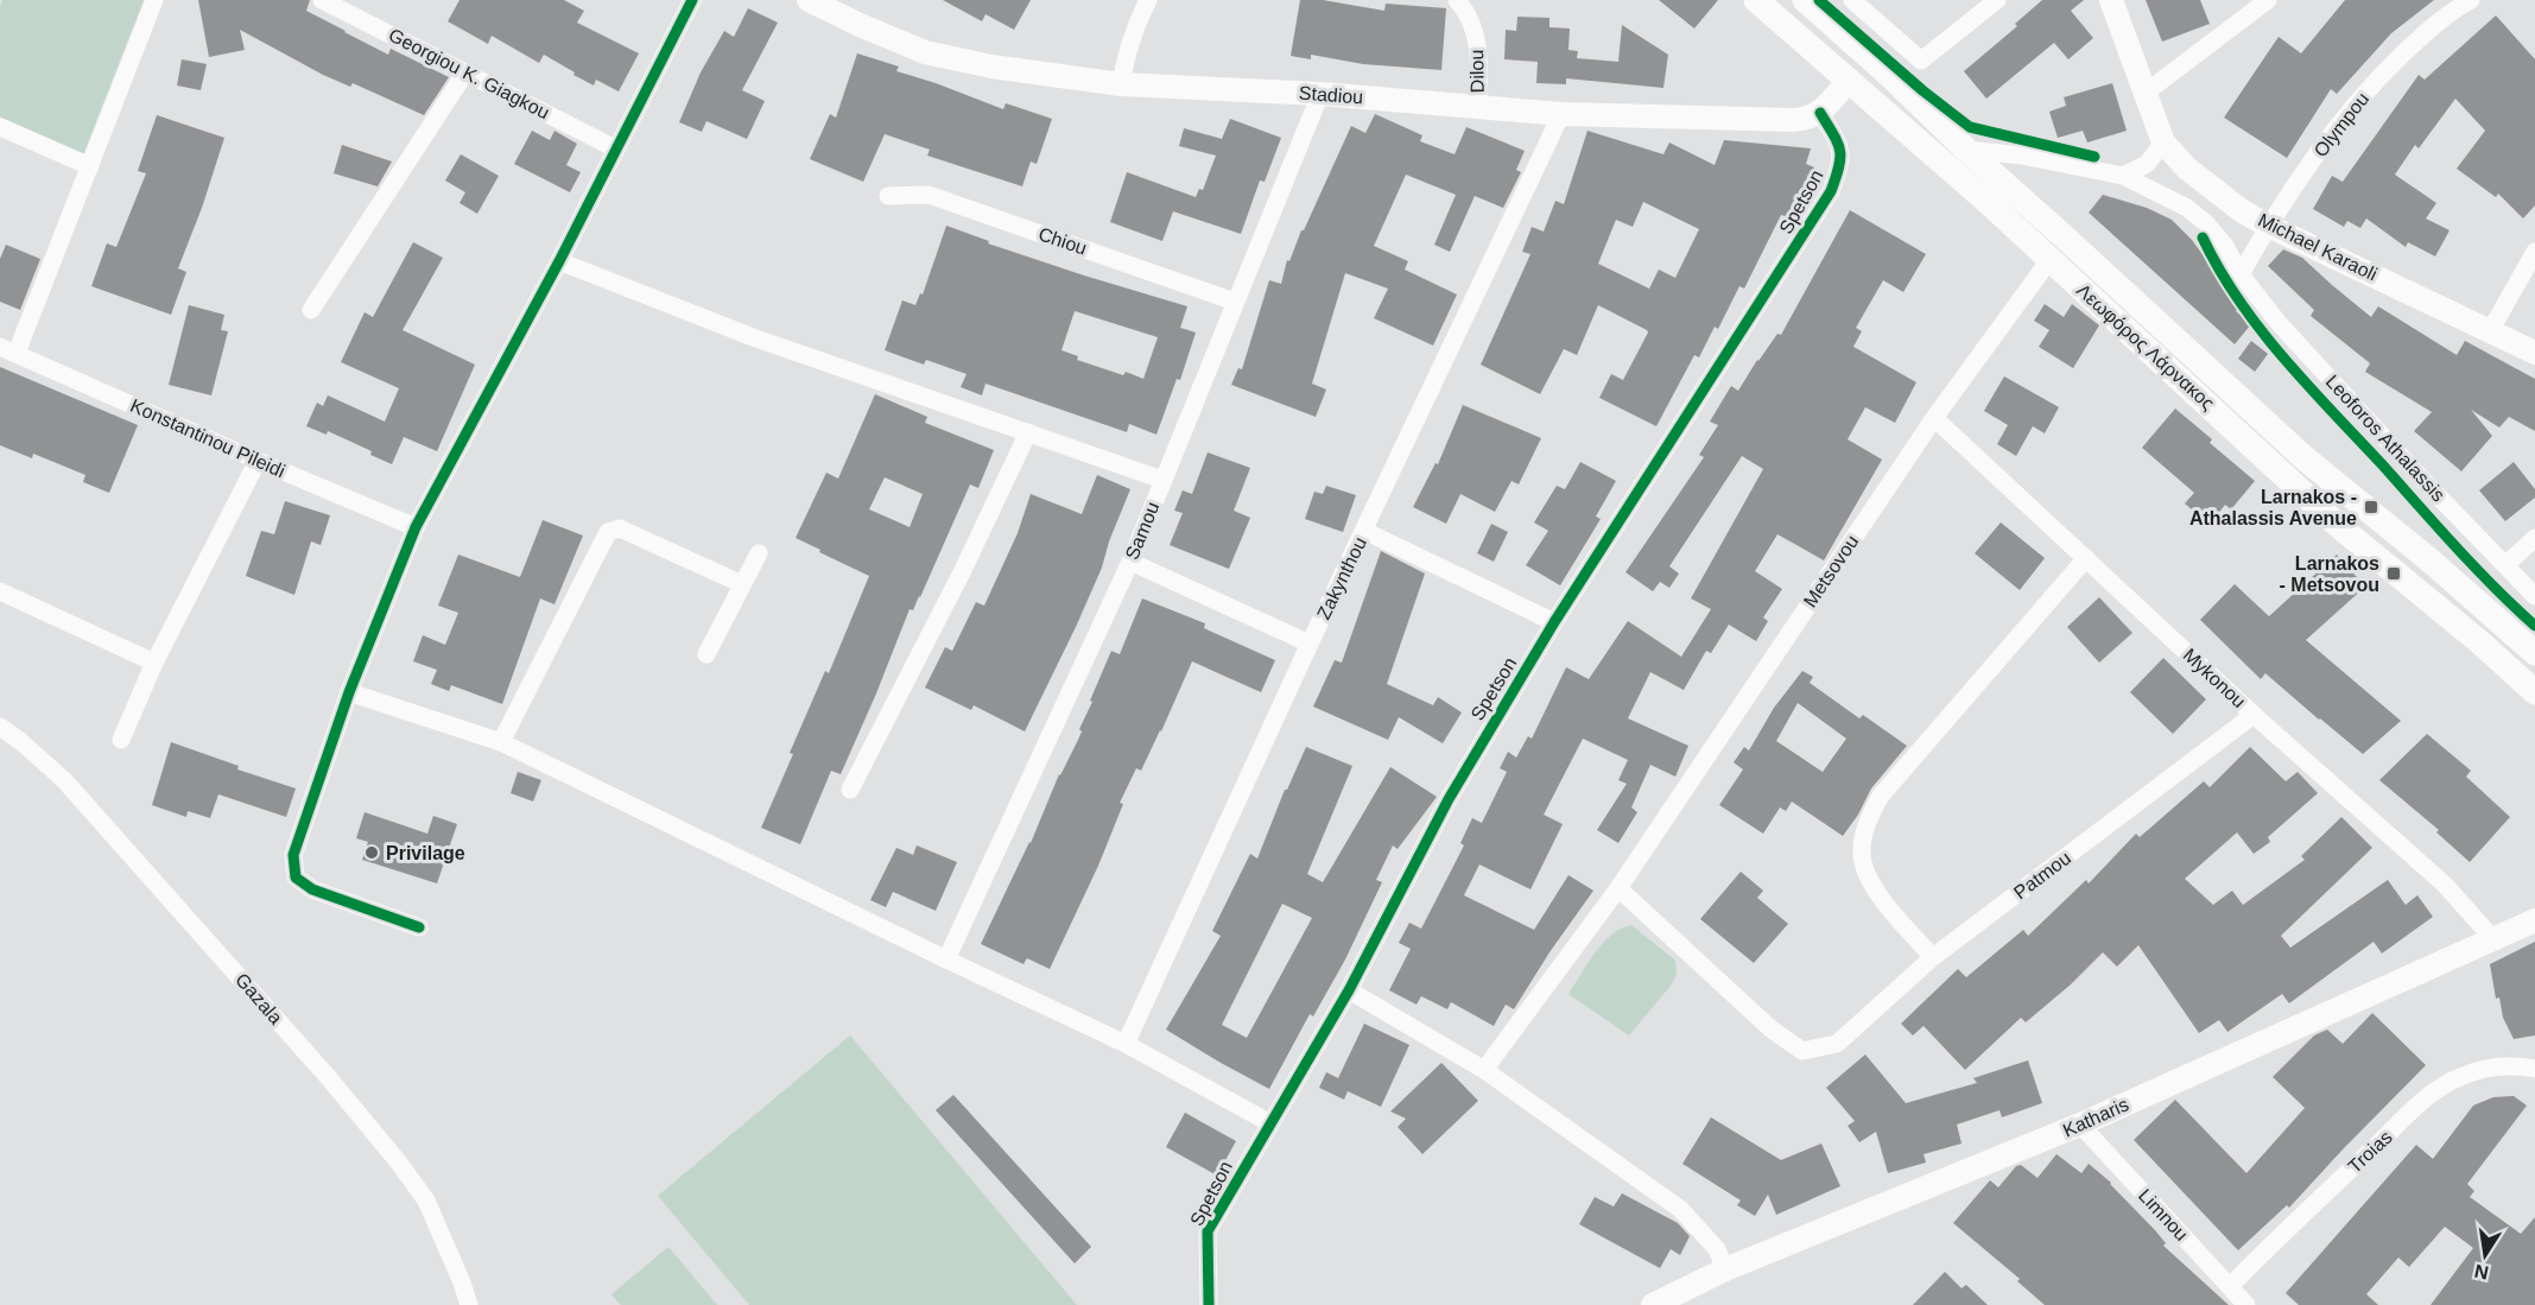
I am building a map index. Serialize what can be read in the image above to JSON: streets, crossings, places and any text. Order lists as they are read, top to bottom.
{
  "streets": {
    "main road": ["Λεωφόρος Λάρνακος"],
    "street": [
      "Dilou",
      "Georgiou K. Giagkou",
      "Stadiou",
      "Olympou",
      "Spetson",
      "Chiou",
      "Michael Karaoli",
      "Konstantinou Pileidi",
      "Leoforos Athalassis",
      "Samou",
      "Metsovou",
      "Zakynthou",
      "Mykonou",
      "Patmou",
      "Gazala",
      "Katharis",
      "Troias",
      "Limnou"
    ]
  },
  "crossings": [
    ["Dilou", "Stadiou"],
    ["Stadiou", "Spetson"],
    ["Stadiou", "Samou"],
    ["Stadiou", "Zakynthou"],
    ["Olympou", "Michael Karaoli"],
    ["Olympou", "Leoforos Athalassis"],
    ["Chiou", "Samou"],
    ["Λεωφόρος Λάρνακος", "Metsovou"],
    ["Metsovou", "Mykonou"],
    ["Metsovou", "Patmou"],
    ["Mykonou", "Patmou"],
    ["Mykonou", "Katharis"],
    ["Katharis", "Limnou"],
    ["Troias", "Limnou"]
  ],
  "places": {
    "transit": ["Larnakos - Athalassis Avenue", "Larnakos - Metsovou"],
    "other": ["Privilage"]
  },
  "north": "bottom"
}
